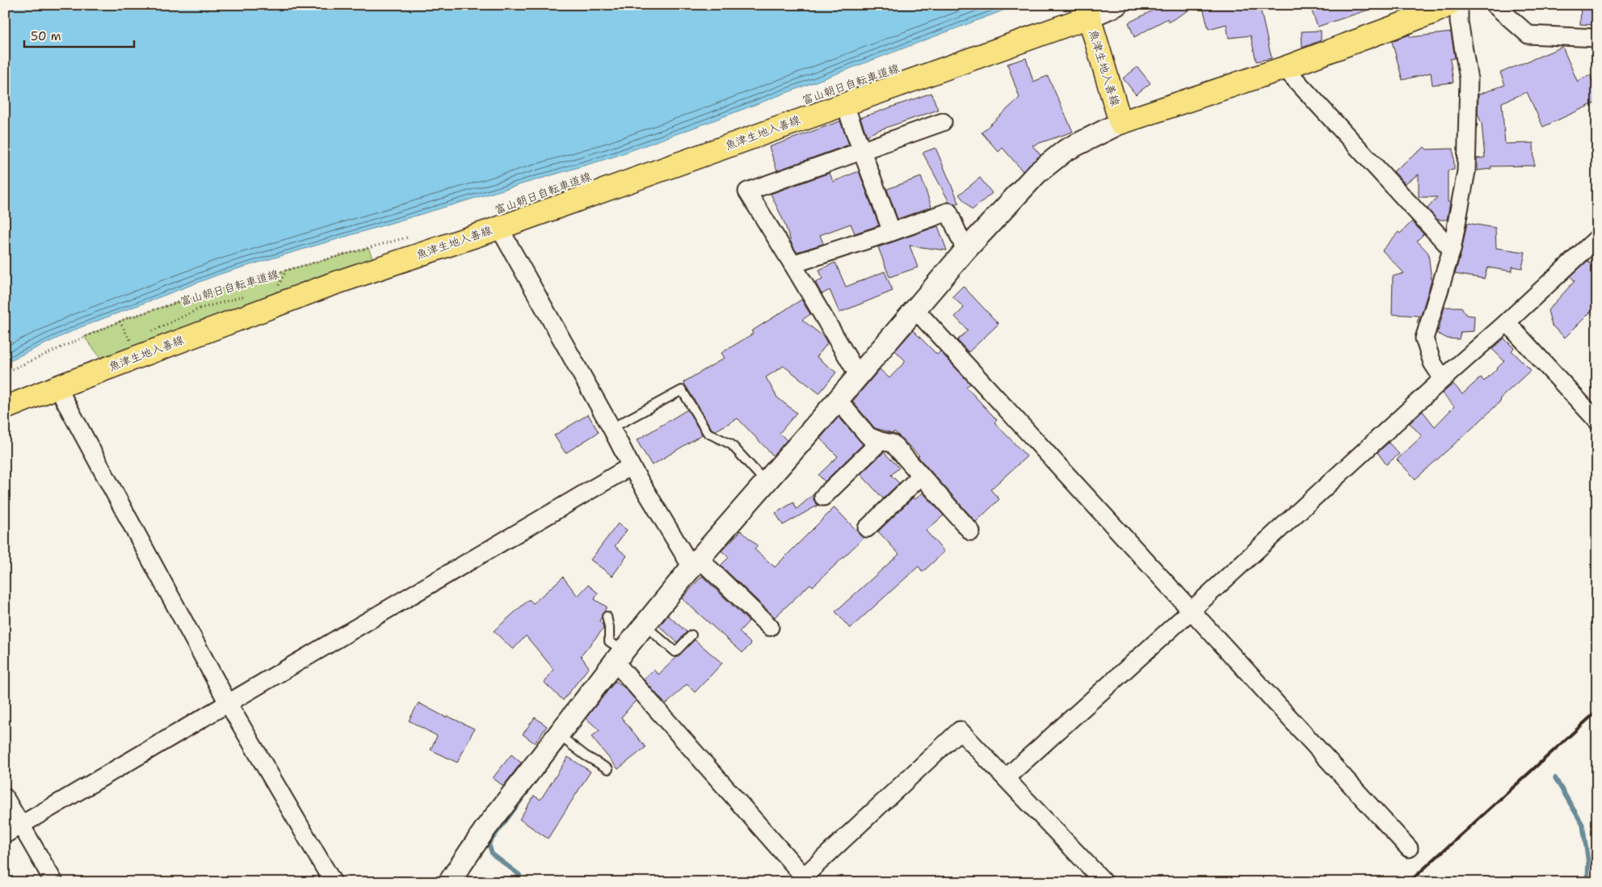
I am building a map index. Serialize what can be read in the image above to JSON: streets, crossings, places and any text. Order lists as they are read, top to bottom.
{
  "streets": {
    "main road": ["魚津生地入善線"],
    "path": ["富山朝日自転車道線"]
  },
  "scale_bar": "50 m"
}
